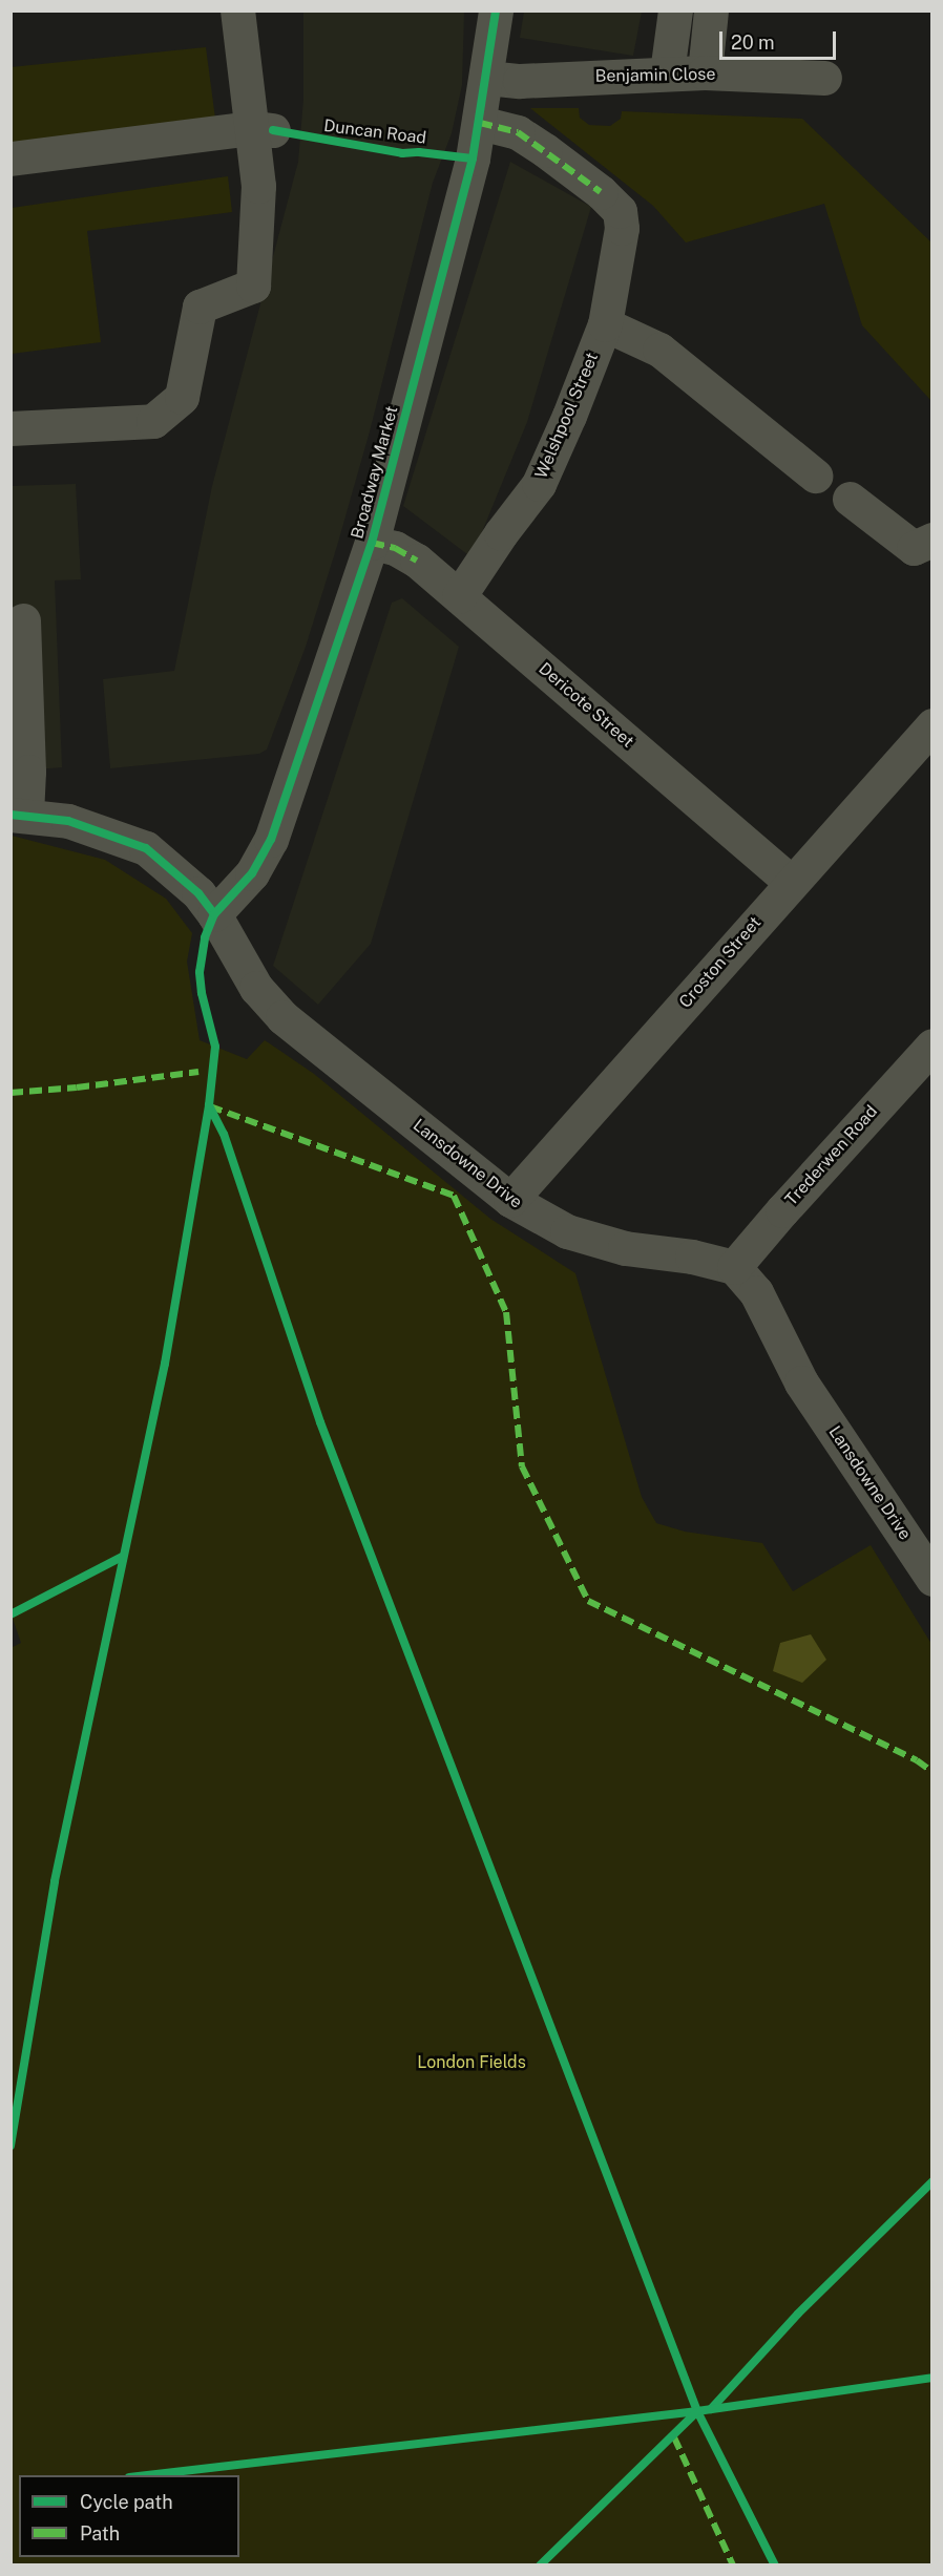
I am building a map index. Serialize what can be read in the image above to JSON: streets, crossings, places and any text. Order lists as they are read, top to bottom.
{
  "streets": {
    "street": [
      "Benjamin Close",
      "Welshpool Street",
      "Broadway Market",
      "Dericote Street",
      "Croston Street",
      "Trederwen Road",
      "Lansdowne Drive"
    ],
    "cycle path": ["Duncan Road"]
  },
  "crossings": [
    ["Benjamin Close", "Broadway Market"],
    ["Welshpool Street", "Broadway Market"],
    ["Welshpool Street", "Dericote Street"],
    ["Broadway Market", "Dericote Street"],
    ["Broadway Market", "Lansdowne Drive"],
    ["Dericote Street", "Croston Street"],
    ["Croston Street", "Lansdowne Drive"],
    ["Trederwen Road", "Lansdowne Drive"]
  ],
  "parks": ["London Fields"],
  "legend": ["Cycle path", "Path"],
  "scale_bar": "20 m"
}
